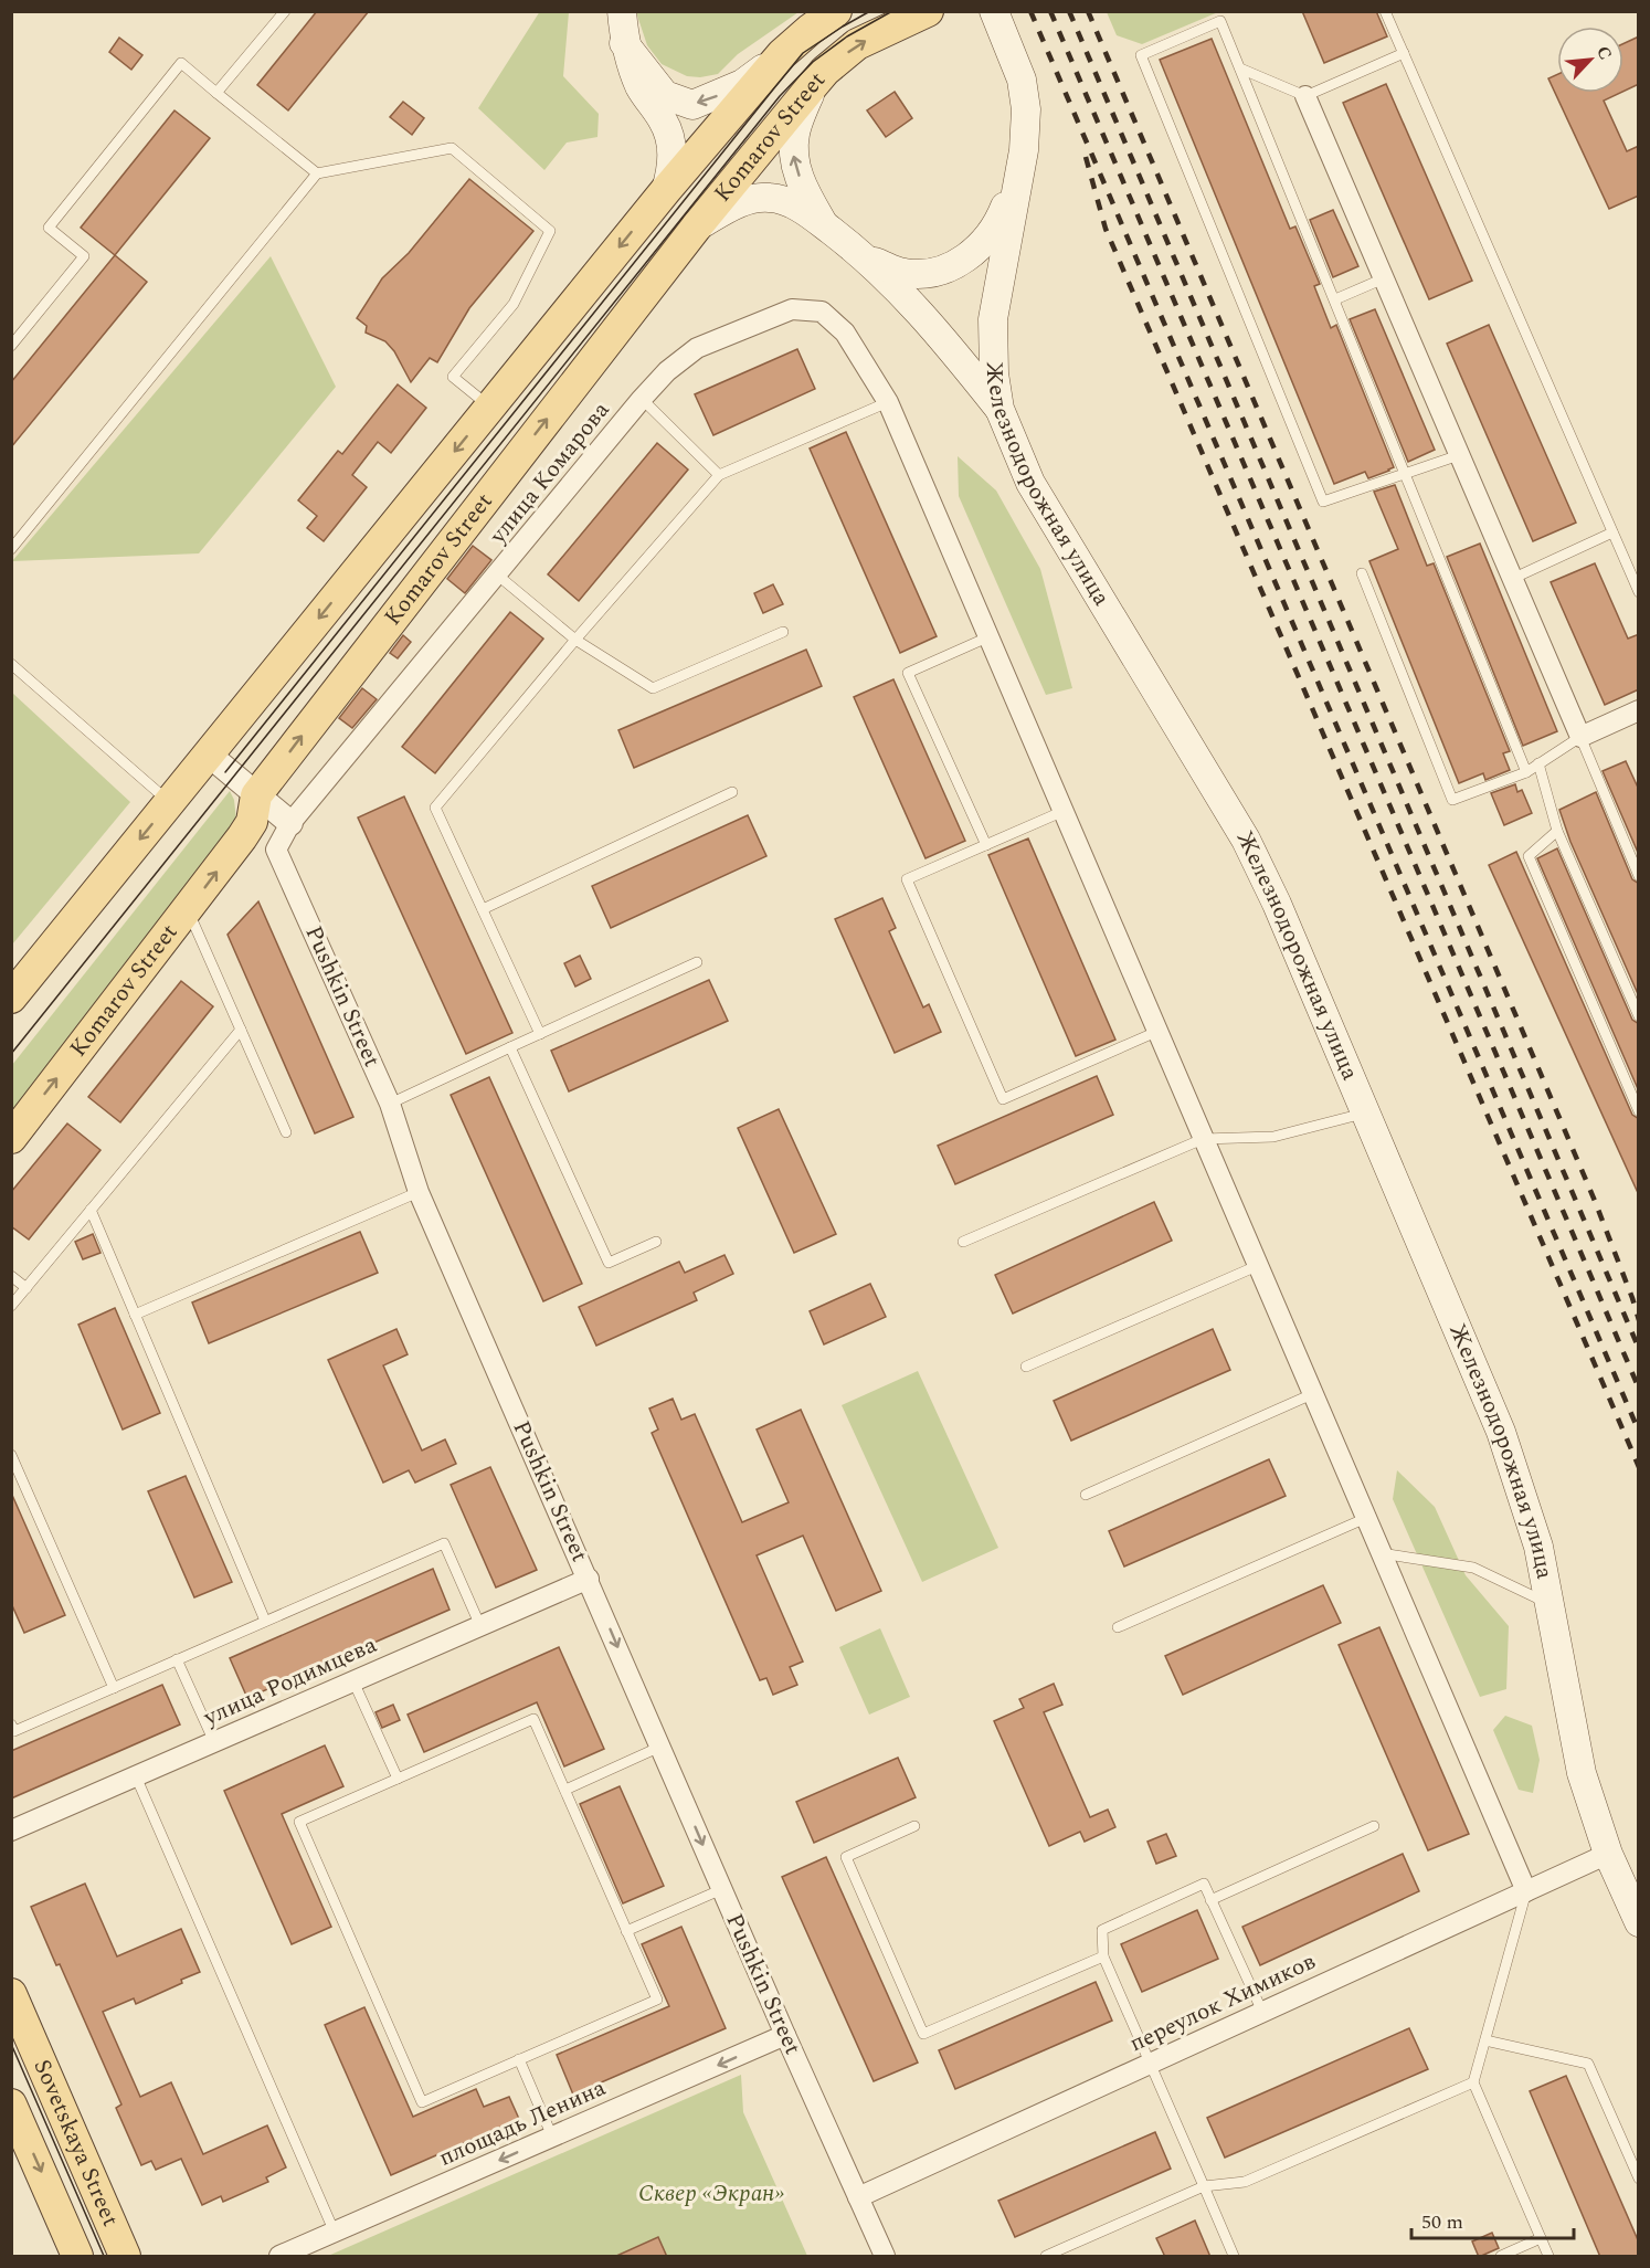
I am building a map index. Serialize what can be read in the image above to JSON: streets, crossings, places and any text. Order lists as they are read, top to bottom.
{
  "streets": {
    "main road": ["Komarov Street", "Железнодорожная улица", "Sovetskaya Street"],
    "street": [
      "улица Комарова",
      "Pushkin Street",
      "улица Родимцева",
      "переулок Химиков",
      "площадь Ленина"
    ]
  },
  "crossings": [
    ["улица Комарова", "Pushkin Street"],
    ["Железнодорожная улица", "переулок Химиков"],
    ["Pushkin Street", "улица Родимцева"],
    ["Pushkin Street", "переулок Химиков"],
    ["Pushkin Street", "площадь Ленина"]
  ],
  "one_way": ["площадь Ленина"],
  "parks": ["Сквер «Экран»"],
  "scale_bar": "50 m",
  "north": "top right"
}
